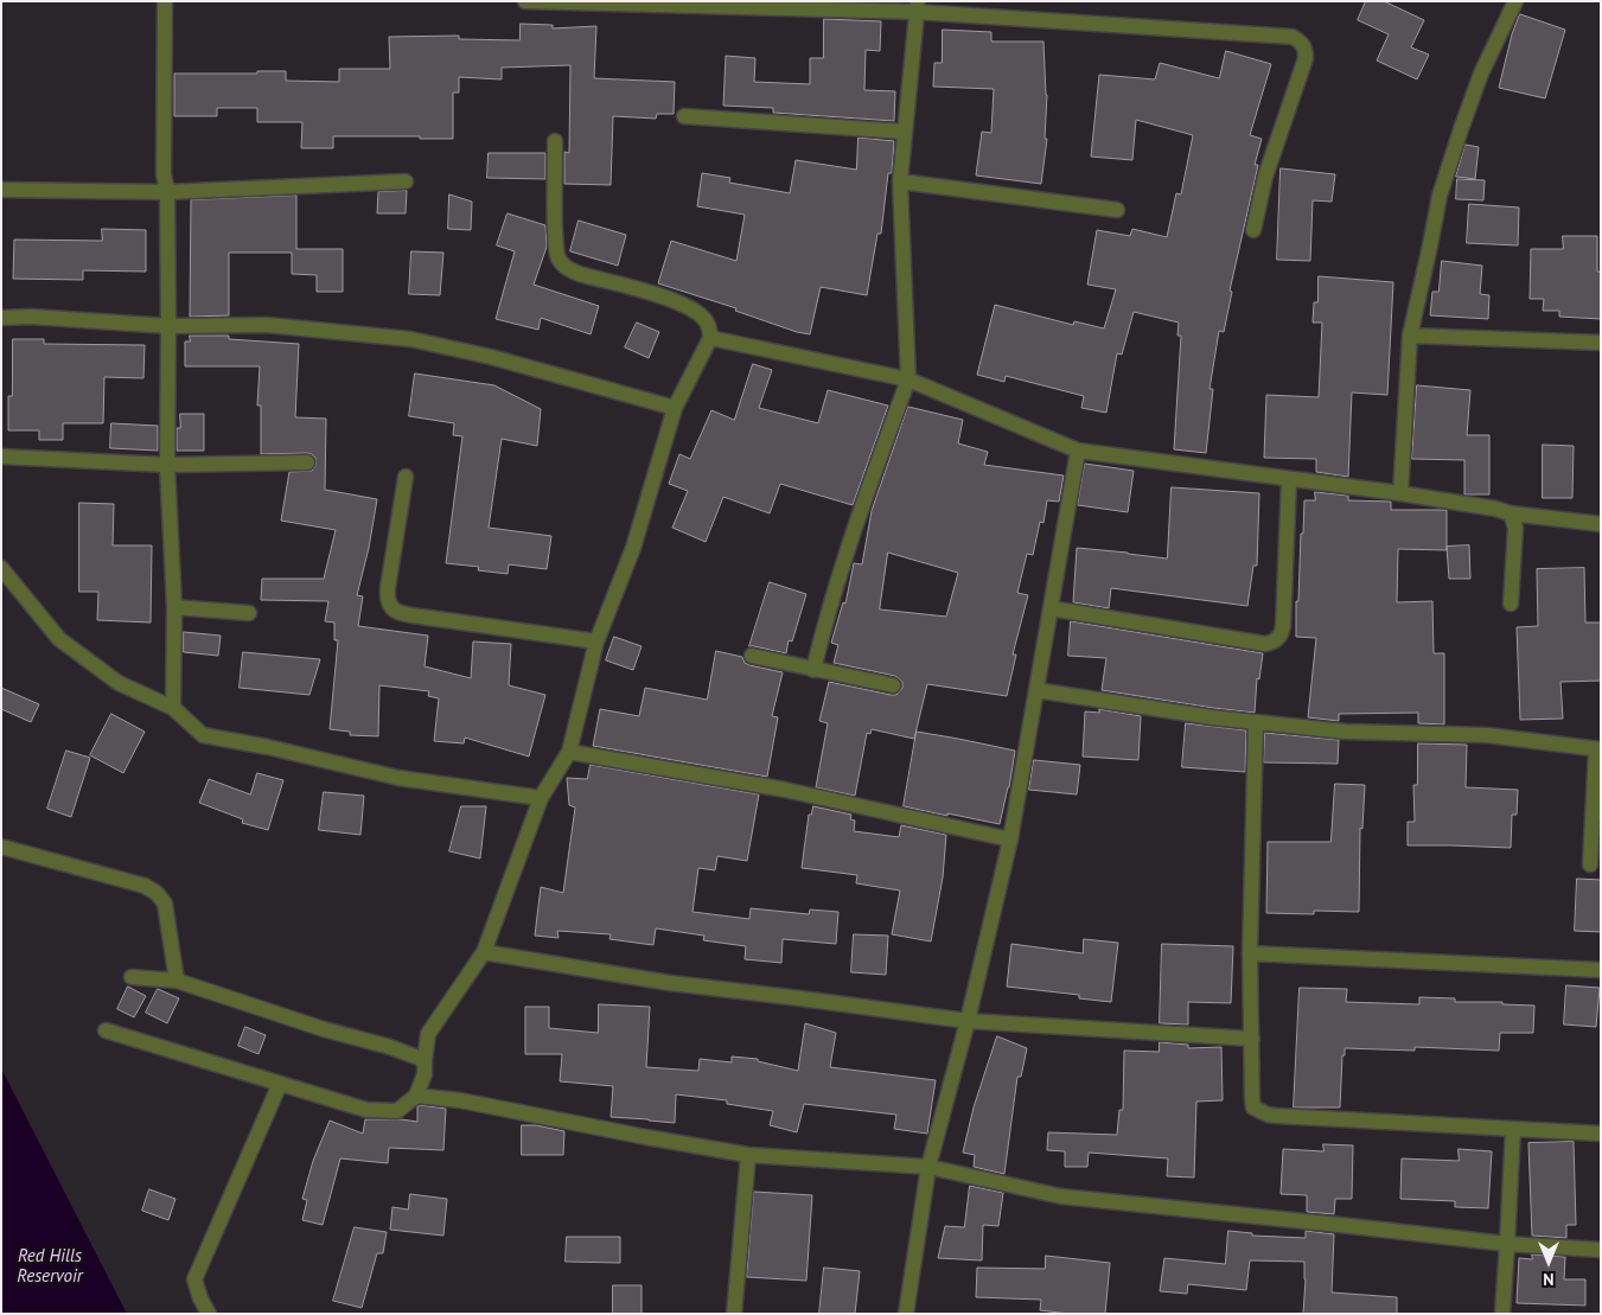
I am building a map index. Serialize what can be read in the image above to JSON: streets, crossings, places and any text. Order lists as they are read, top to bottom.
{
  "water": ["Red Hills Reservoir"],
  "north": "bottom"
}
